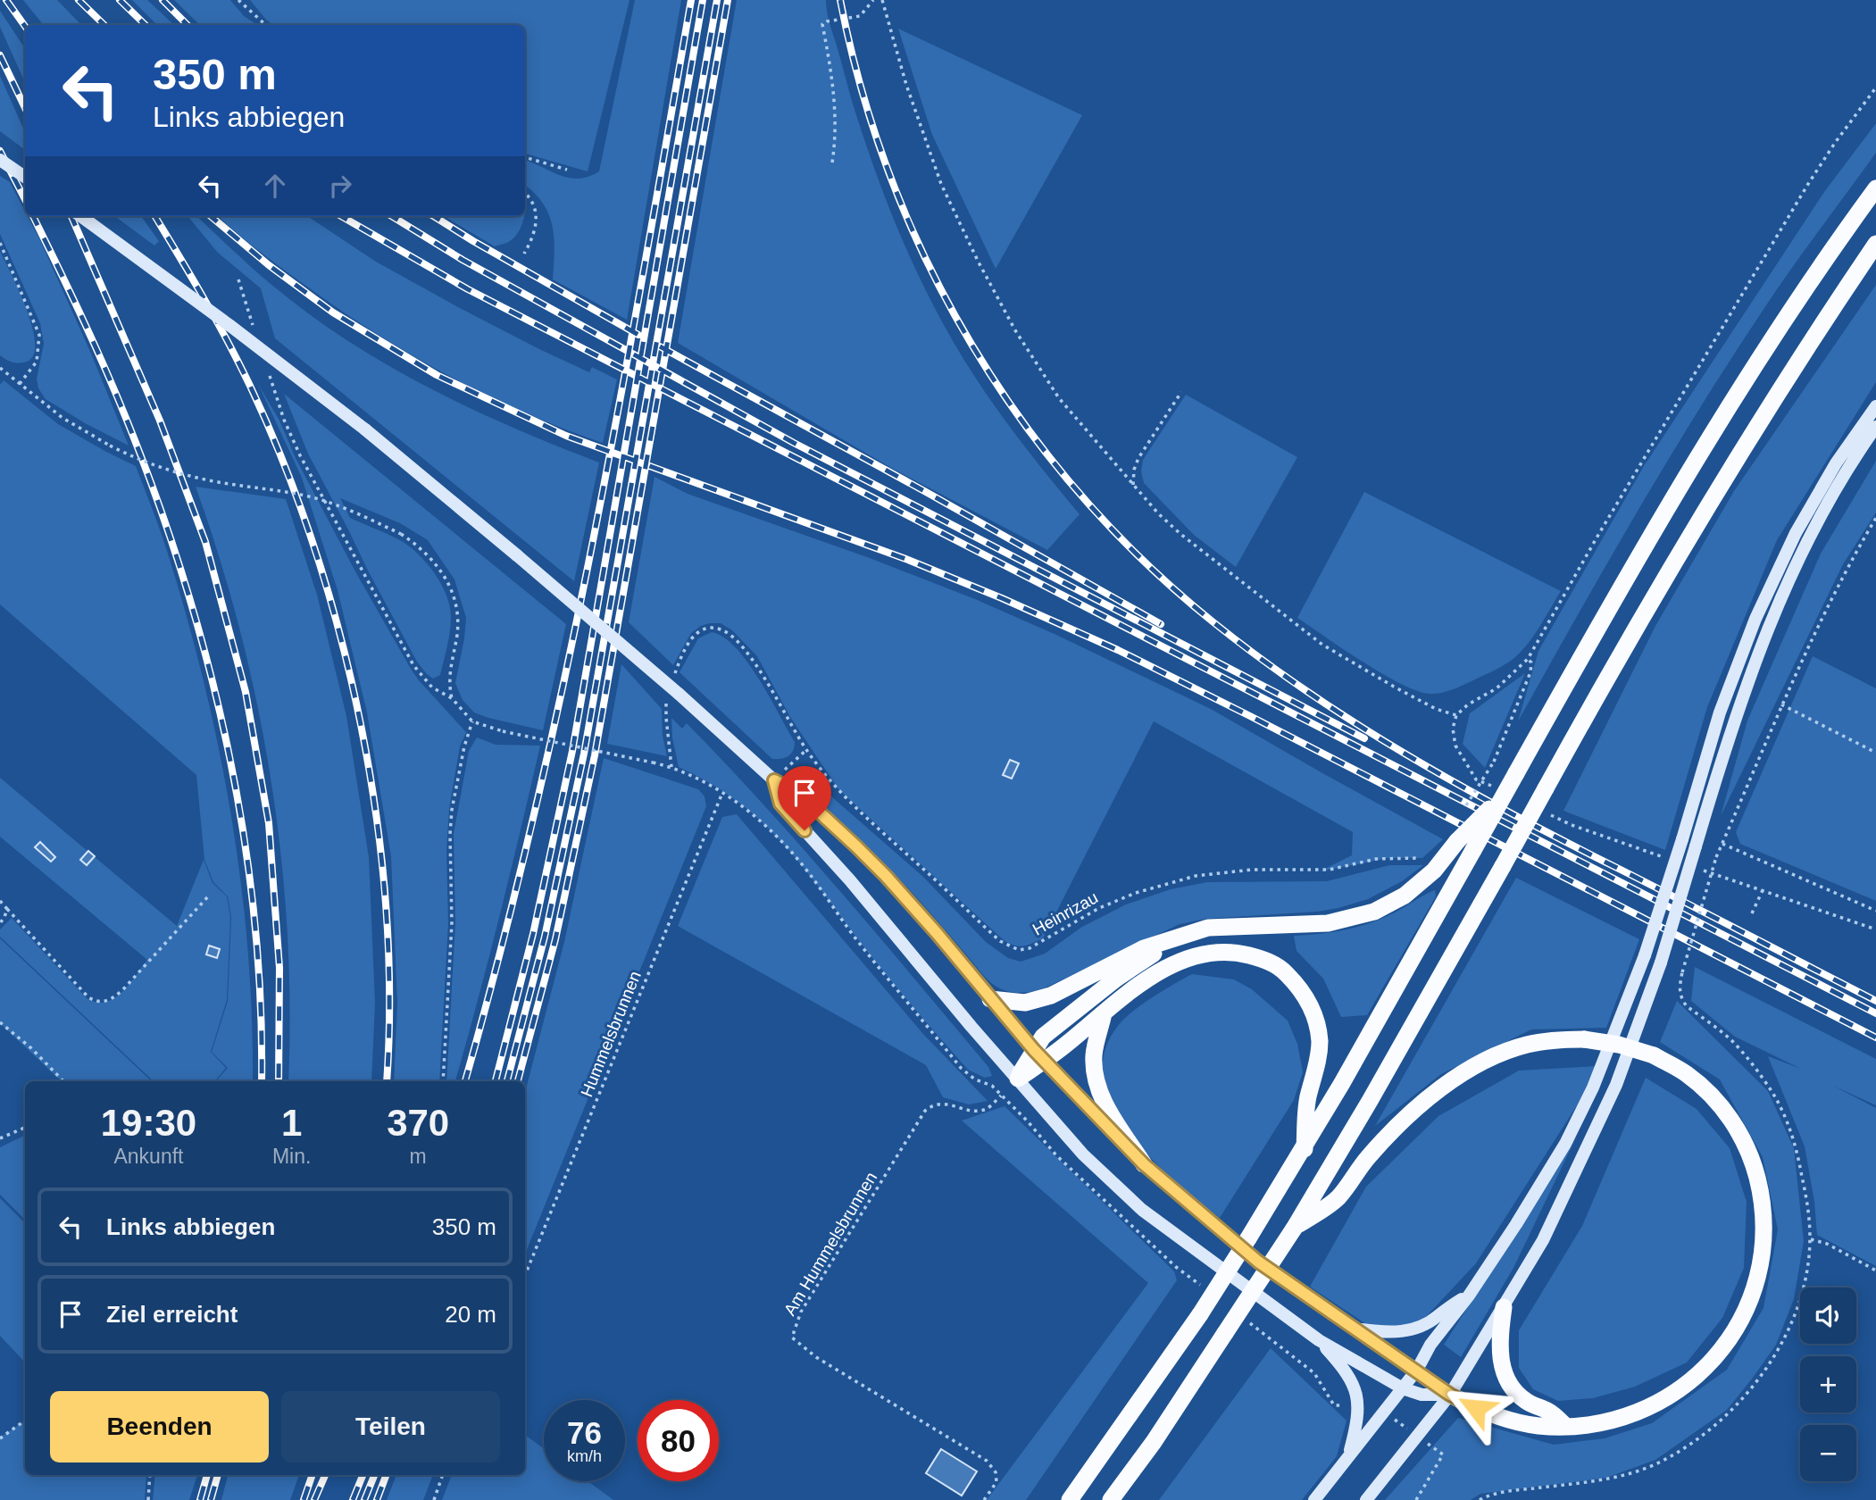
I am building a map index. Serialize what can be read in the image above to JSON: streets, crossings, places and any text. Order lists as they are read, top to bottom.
{
  "streets": {
    "path": ["Heinrizau", "Hummelsbrunnen", "Am Hummelsbrunnen"]
  },
  "page": {
    "turn": ["350 m", "Links abbiegen"],
    "eta": [
      "19:30",
      "Ankunft",
      "1",
      "Min.",
      "370",
      "m"
    ],
    "list": [
      {
        "name": "Links abbiegen",
        "value": "350 m"
      },
      {
        "name": "Ziel erreicht",
        "value": "20 m"
      }
    ],
    "map_buttons": ["+", "−"],
    "buttons": ["Beenden", "Teilen"],
    "speed": "76 km/h",
    "limit": "80"
  }
}
